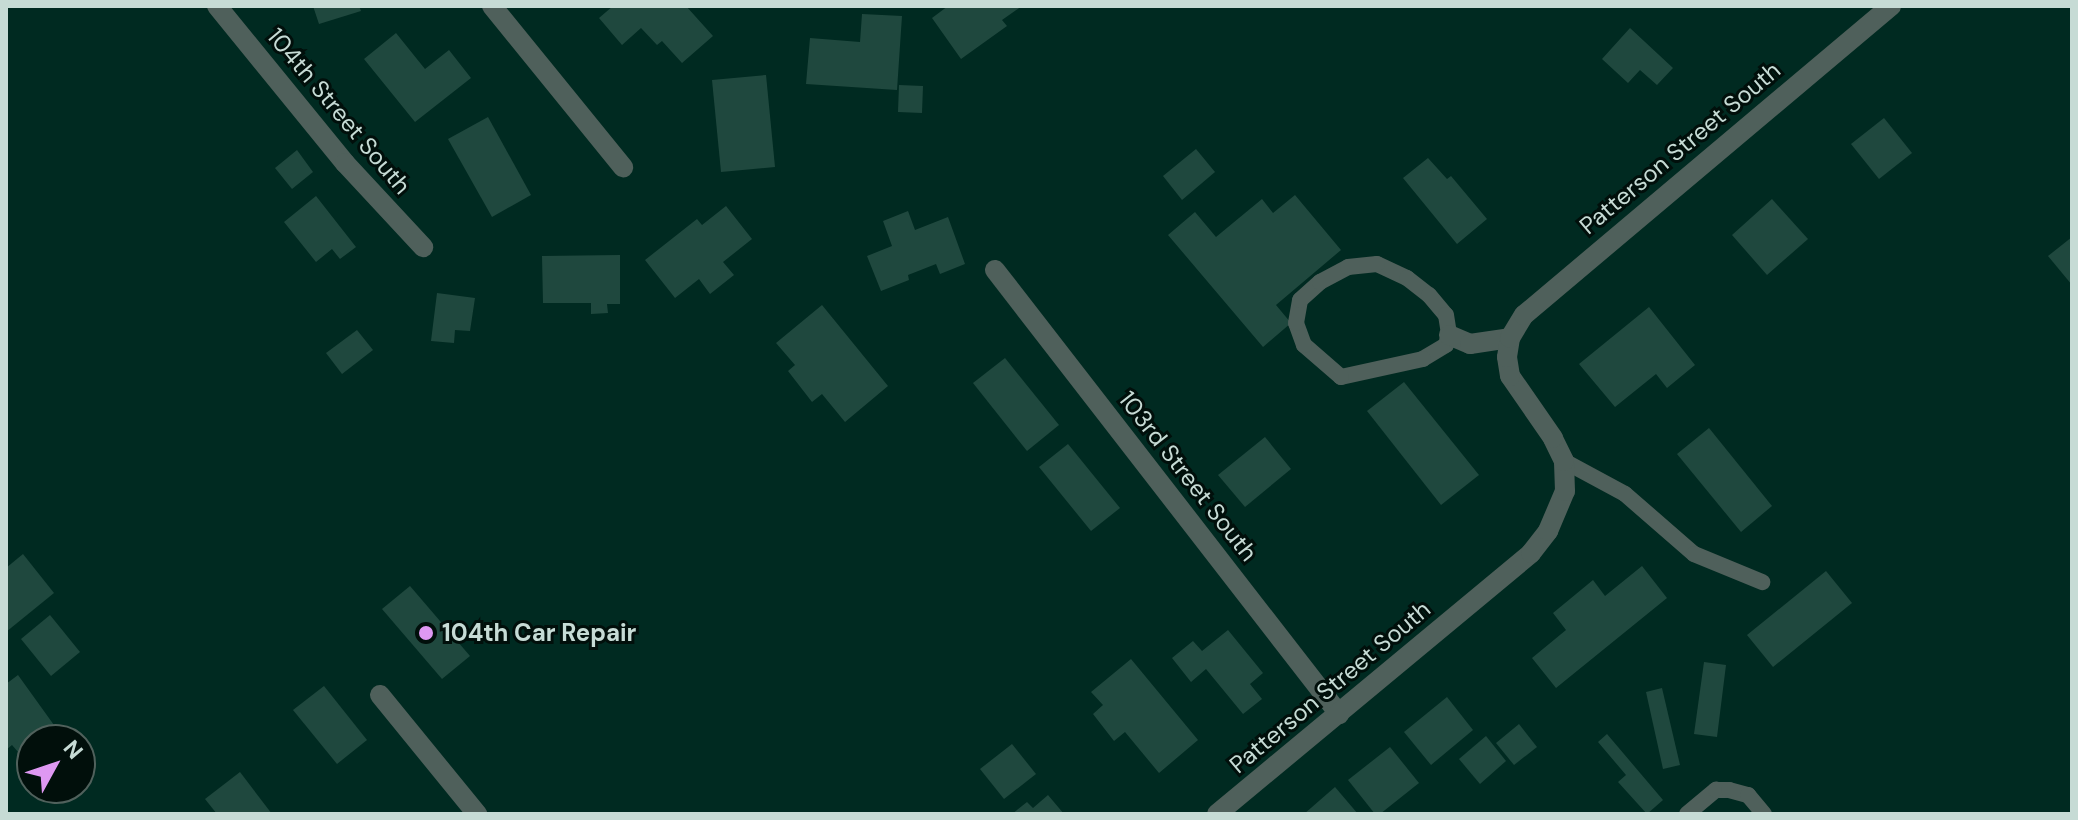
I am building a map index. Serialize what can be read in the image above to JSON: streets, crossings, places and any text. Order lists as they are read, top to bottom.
{
  "streets": {
    "street": ["104th Street South", "Patterson Street South", "103rd Street South"]
  },
  "crossings": [
    ["Patterson Street South", "103rd Street South"]
  ],
  "places": ["104th Car Repair"],
  "north": "top right"
}
